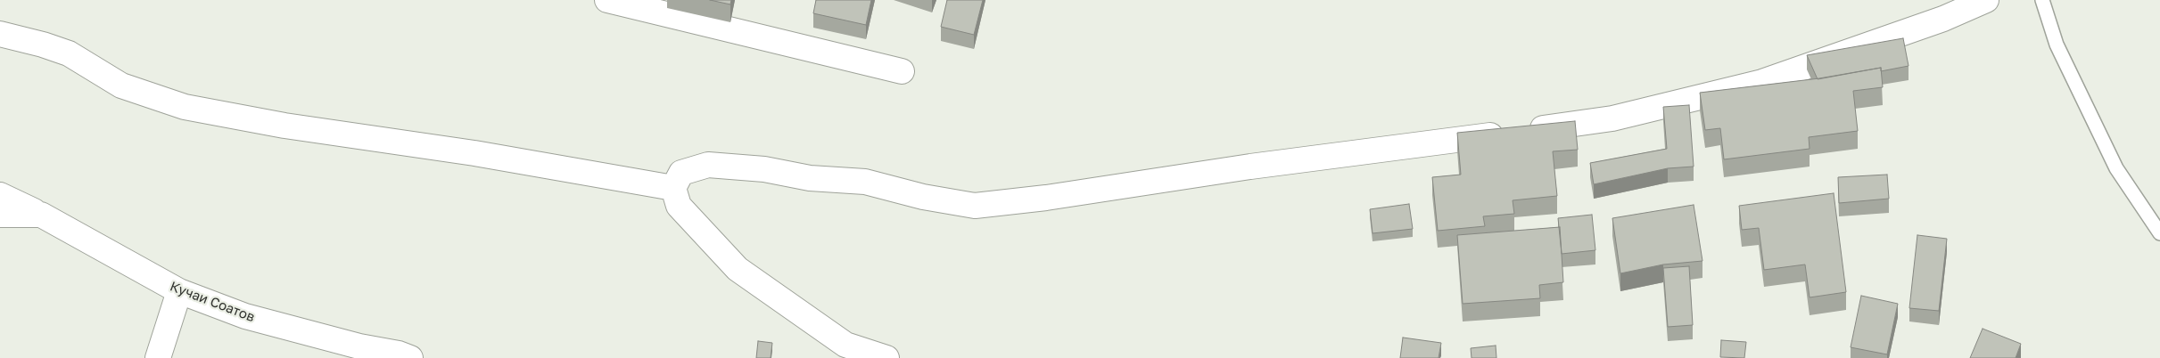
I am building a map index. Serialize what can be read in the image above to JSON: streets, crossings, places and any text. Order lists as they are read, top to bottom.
{
  "streets": {
    "street": ["Кучаи Соатов"]
  }
}
